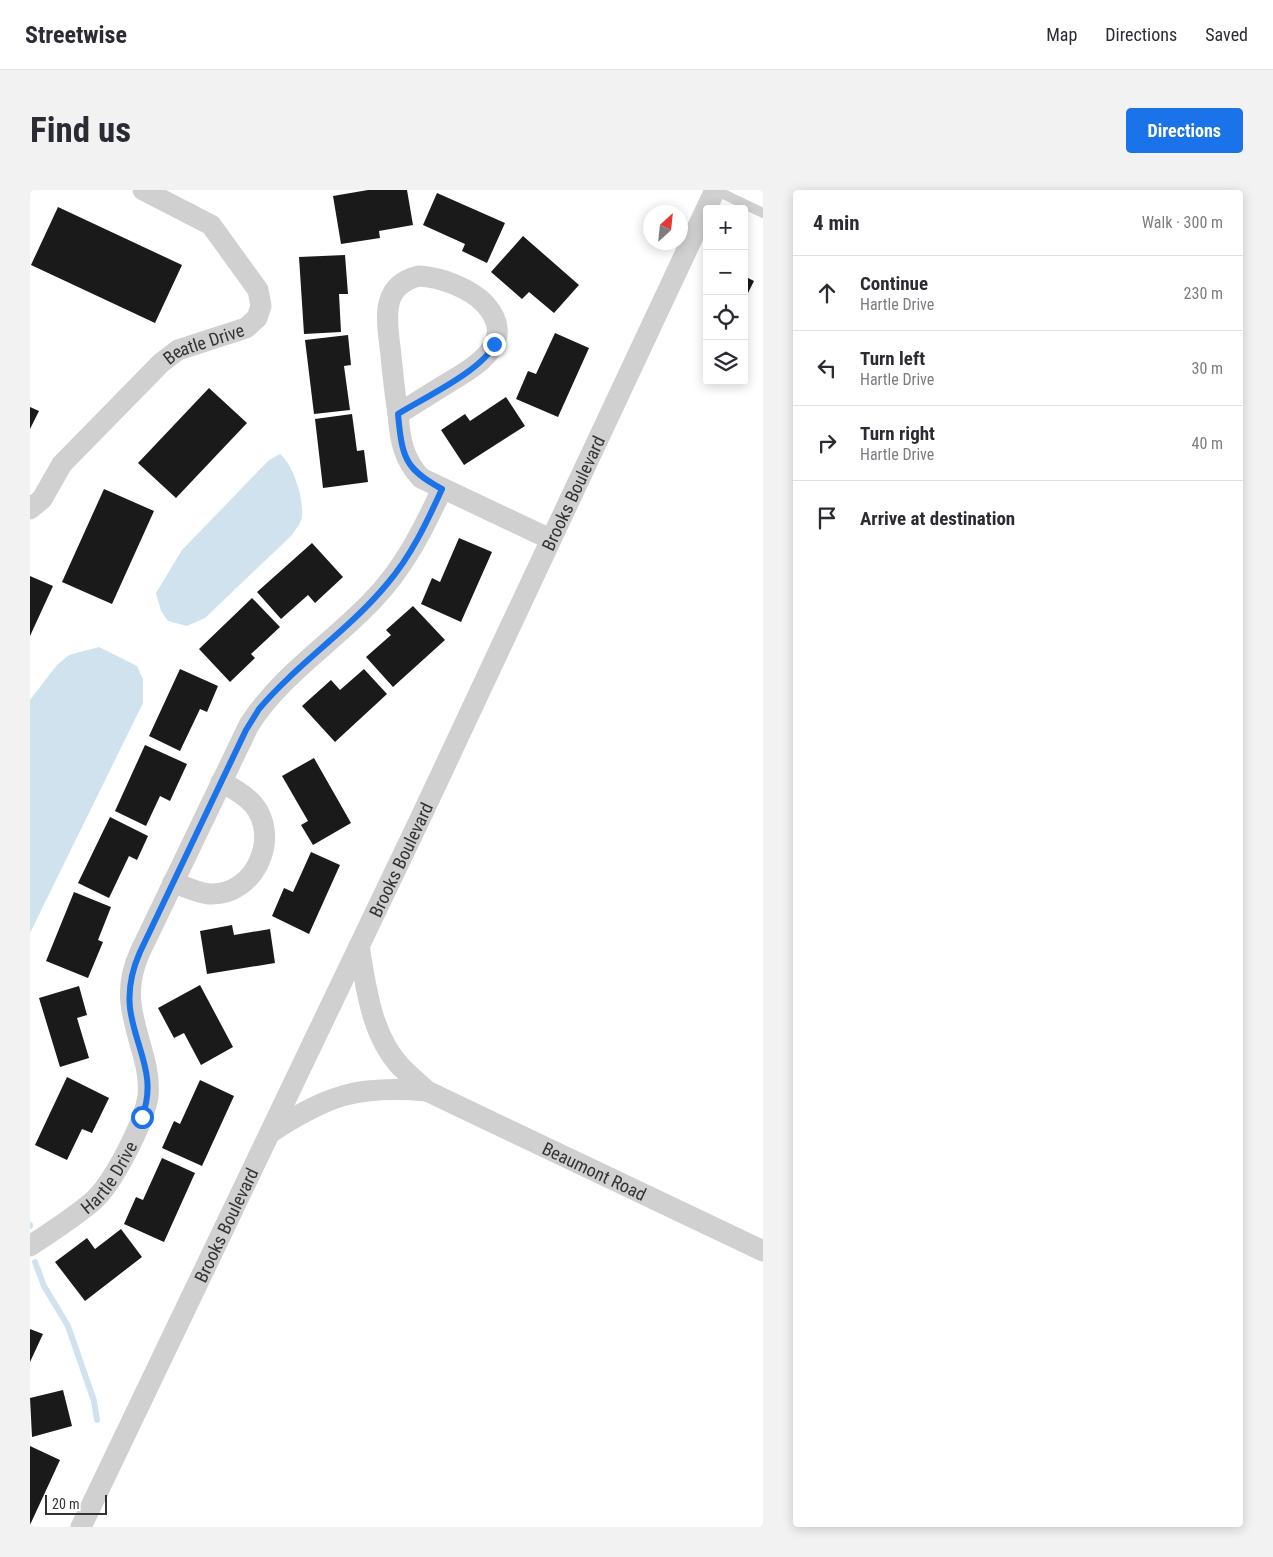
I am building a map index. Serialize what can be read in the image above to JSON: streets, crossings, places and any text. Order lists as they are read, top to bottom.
{
  "streets": {
    "street": [
      "Beatle Drive",
      "Brooks Boulevard",
      "Beaumont Road",
      "Hartle Drive"
    ]
  },
  "crossings": [
    ["Brooks Boulevard", "Beaumont Road"]
  ],
  "scale_bar": "20 m",
  "north": "top right",
  "page": {
    "header": "Streetwise",
    "nav": ["Map", "Directions", "Saved"],
    "buttons": "Directions",
    "title": "Find us",
    "heading": ["4 min", "Walk · 300 m"],
    "map_buttons": ["+", "−"],
    "list": [
      ["Continue", "Hartle Drive", "230 m"],
      ["Turn left", "Hartle Drive", "30 m"],
      ["Turn right", "Hartle Drive", "40 m"],
      "Arrive at destination"
    ],
    "scale": "20 m"
  }
}
